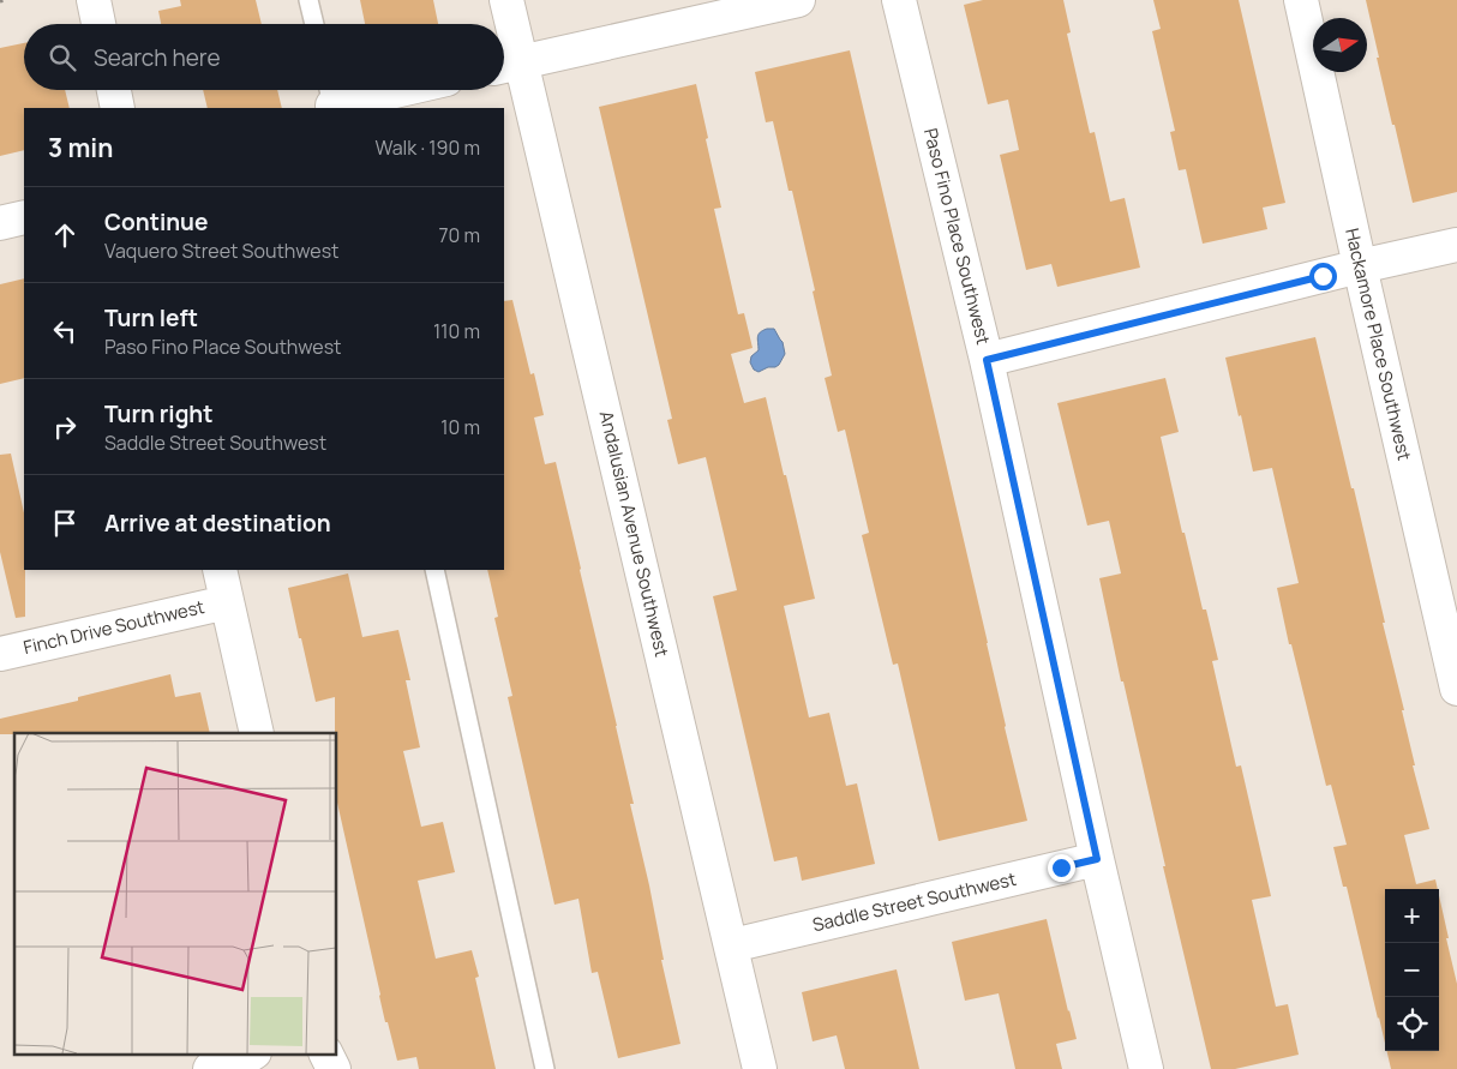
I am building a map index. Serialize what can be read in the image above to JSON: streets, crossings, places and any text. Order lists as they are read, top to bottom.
{
  "streets": {
    "street": [
      "Paso Fino Place Southwest",
      "Hackamore Place Southwest",
      "Andalusian Avenue Southwest",
      "Finch Drive Southwest",
      "Saddle Street Southwest"
    ]
  },
  "crossings": [
    ["Paso Fino Place Southwest", "Saddle Street Southwest"],
    ["Andalusian Avenue Southwest", "Saddle Street Southwest"]
  ],
  "north": "right",
  "page": {
    "search": "Search here",
    "heading": ["3 min", "Walk · 190 m"],
    "list": [
      ["Continue", "Vaquero Street Southwest", "70 m"],
      ["Turn left", "Paso Fino Place Southwest", "110 m"],
      ["Turn right", "Saddle Street Southwest", "10 m"],
      "Arrive at destination"
    ],
    "map_buttons": ["+", "−"]
  }
}
